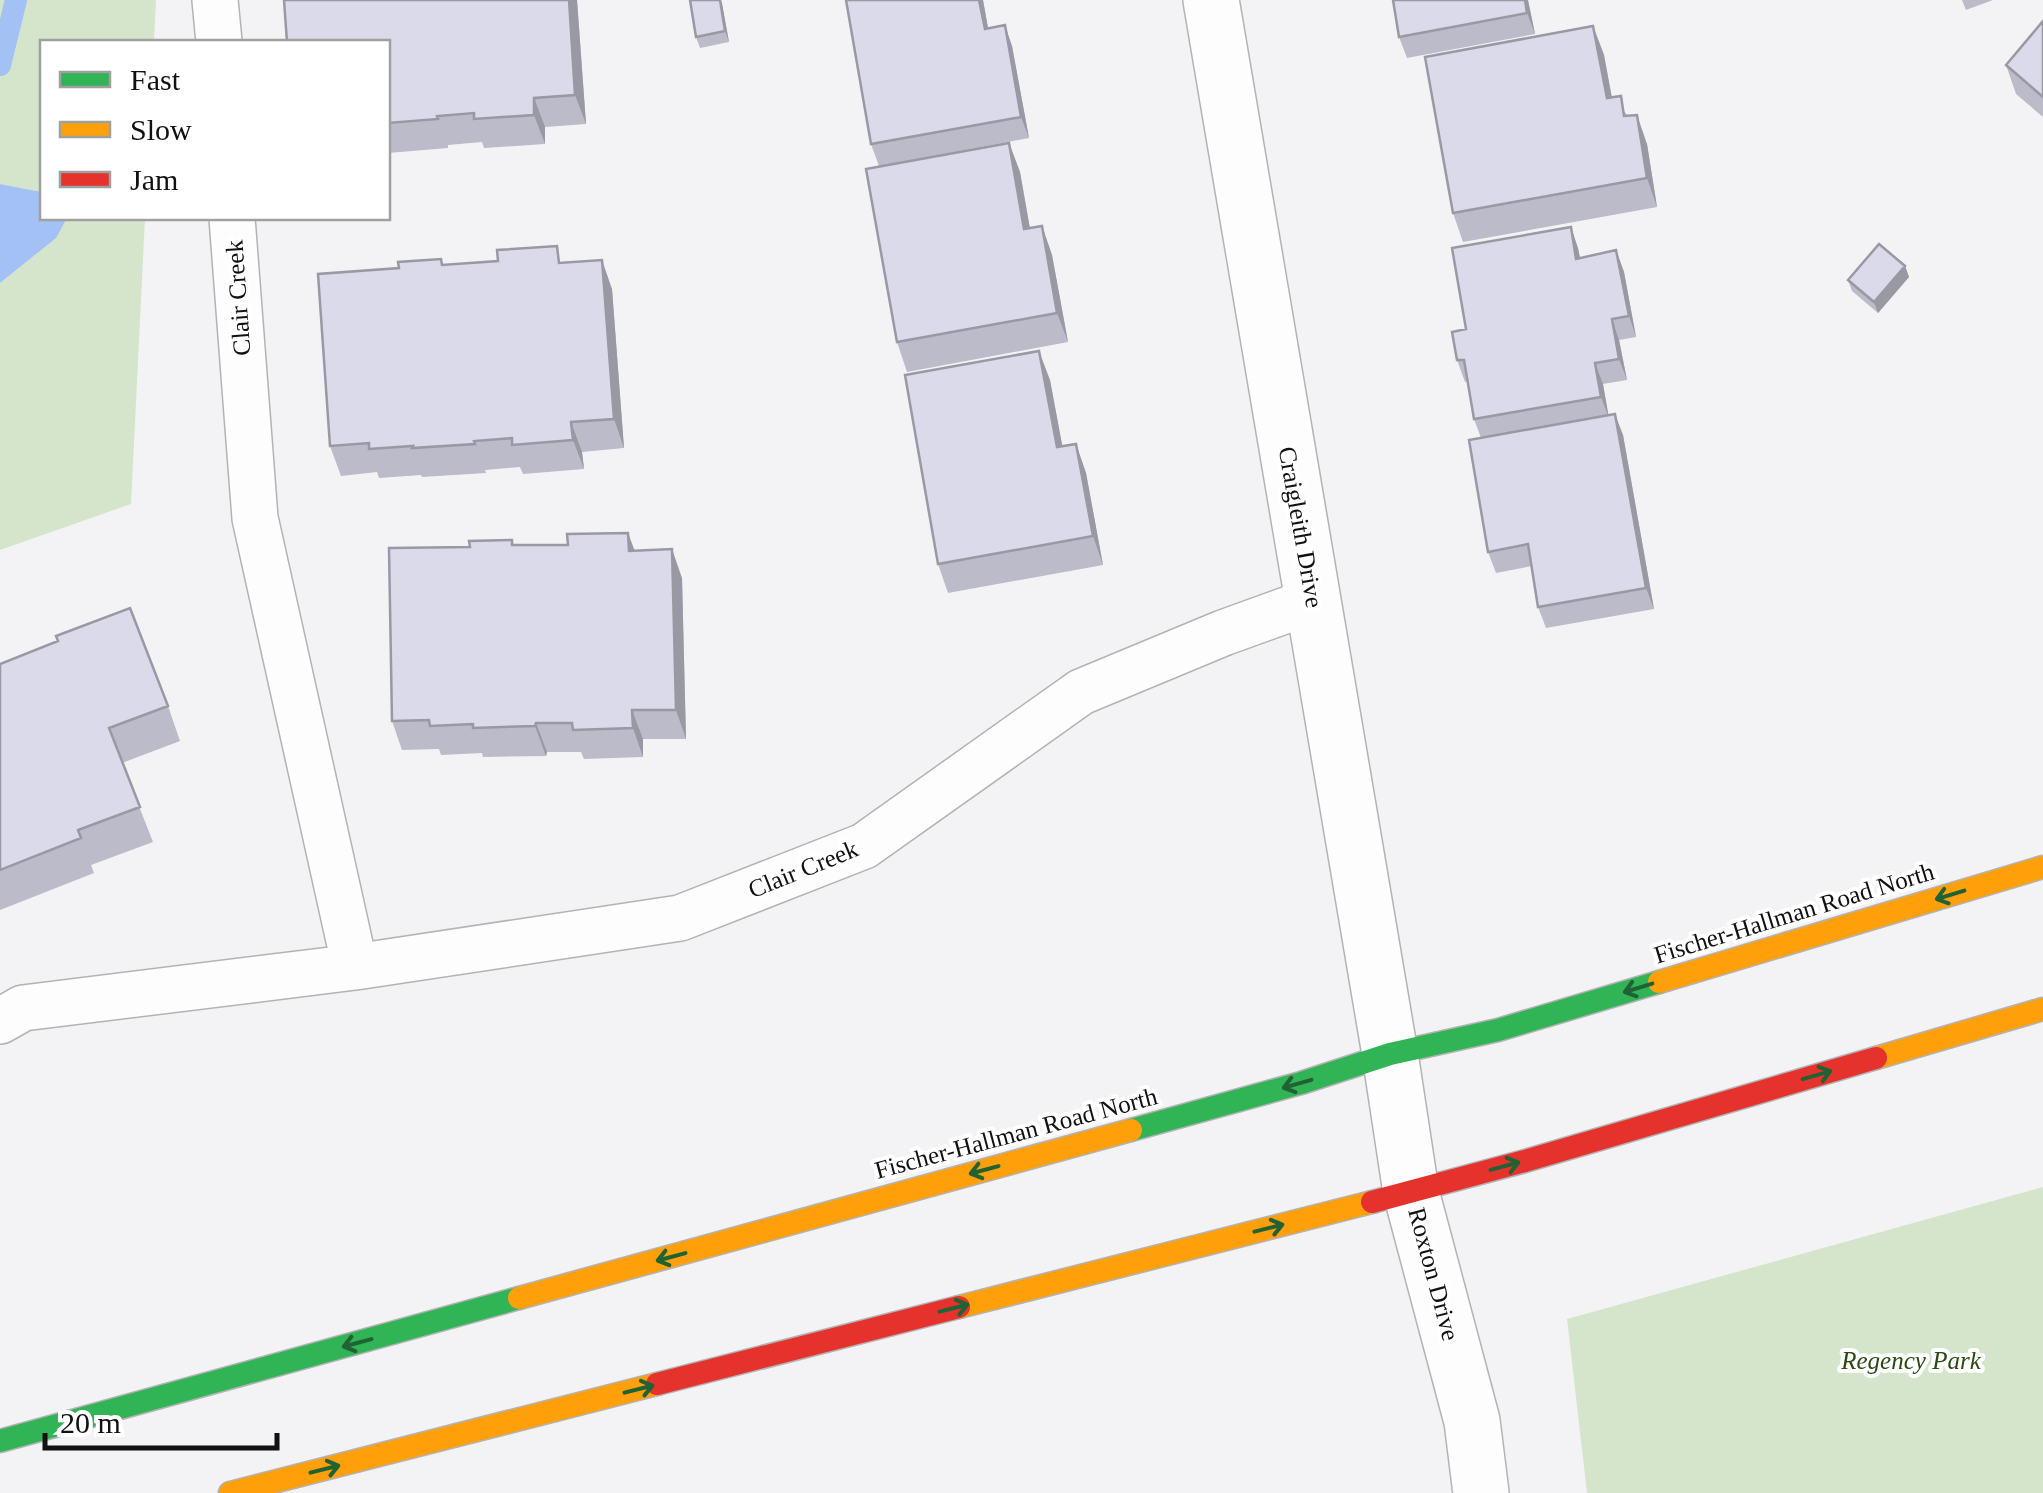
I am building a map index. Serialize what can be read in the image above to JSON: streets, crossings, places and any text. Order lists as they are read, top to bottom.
{
  "streets": {
    "main road": ["Fischer-Hallman Road North"],
    "street": ["Craigleith Drive", "Roxton Drive"],
    "lane": ["Clair Creek"]
  },
  "crossings": [
    ["Clair Creek", "Craigleith Drive"],
    ["Craigleith Drive", "Fischer-Hallman Road North"],
    ["Craigleith Drive", "Roxton Drive"],
    ["Fischer-Hallman Road North", "Roxton Drive"]
  ],
  "parks": ["Regency Park"],
  "legend": ["Fast", "Slow", "Jam"],
  "scale_bar": "20 m"
}
